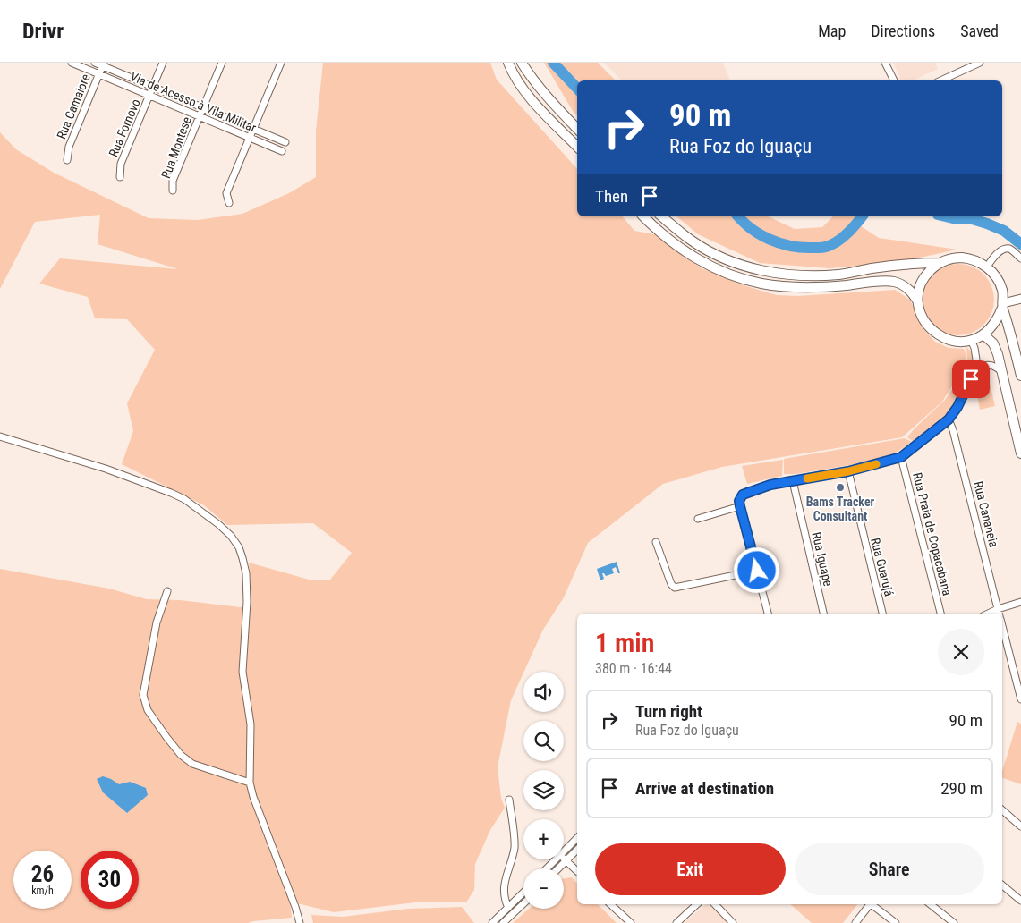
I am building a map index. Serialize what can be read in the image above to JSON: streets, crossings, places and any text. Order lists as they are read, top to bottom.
{
  "streets": {
    "street": [
      "Via de Acesso à Vila Militar",
      "Rua Camaiore",
      "Rua Fornovo",
      "Rua Montese",
      "Rua Cananeia",
      "Rua Praia de Copacabana",
      "Rua Iguape",
      "Rua Guarujá"
    ]
  },
  "crossings": [
    ["Via de Acesso à Vila Militar", "Rua Camaiore"],
    ["Via de Acesso à Vila Militar", "Rua Fornovo"],
    ["Via de Acesso à Vila Militar", "Rua Montese"]
  ],
  "places": ["Bams Tracker Consultant"],
  "page": {
    "header": "Drivr",
    "nav": ["Map", "Directions", "Saved"],
    "turn": ["90 m", "Rua Foz do Iguaçu"],
    "then": "Then",
    "heading": ["1 min", "380 m · 16:44"],
    "map_buttons": ["+", "−"],
    "list": [
      {
        "name": "Turn right",
        "note": "Rua Foz do Iguaçu",
        "value": "90 m"
      },
      {
        "name": "Arrive at destination",
        "value": "290 m"
      }
    ],
    "buttons": ["Exit", "Share"],
    "speed": "26 km/h",
    "limit": "30"
  }
}
